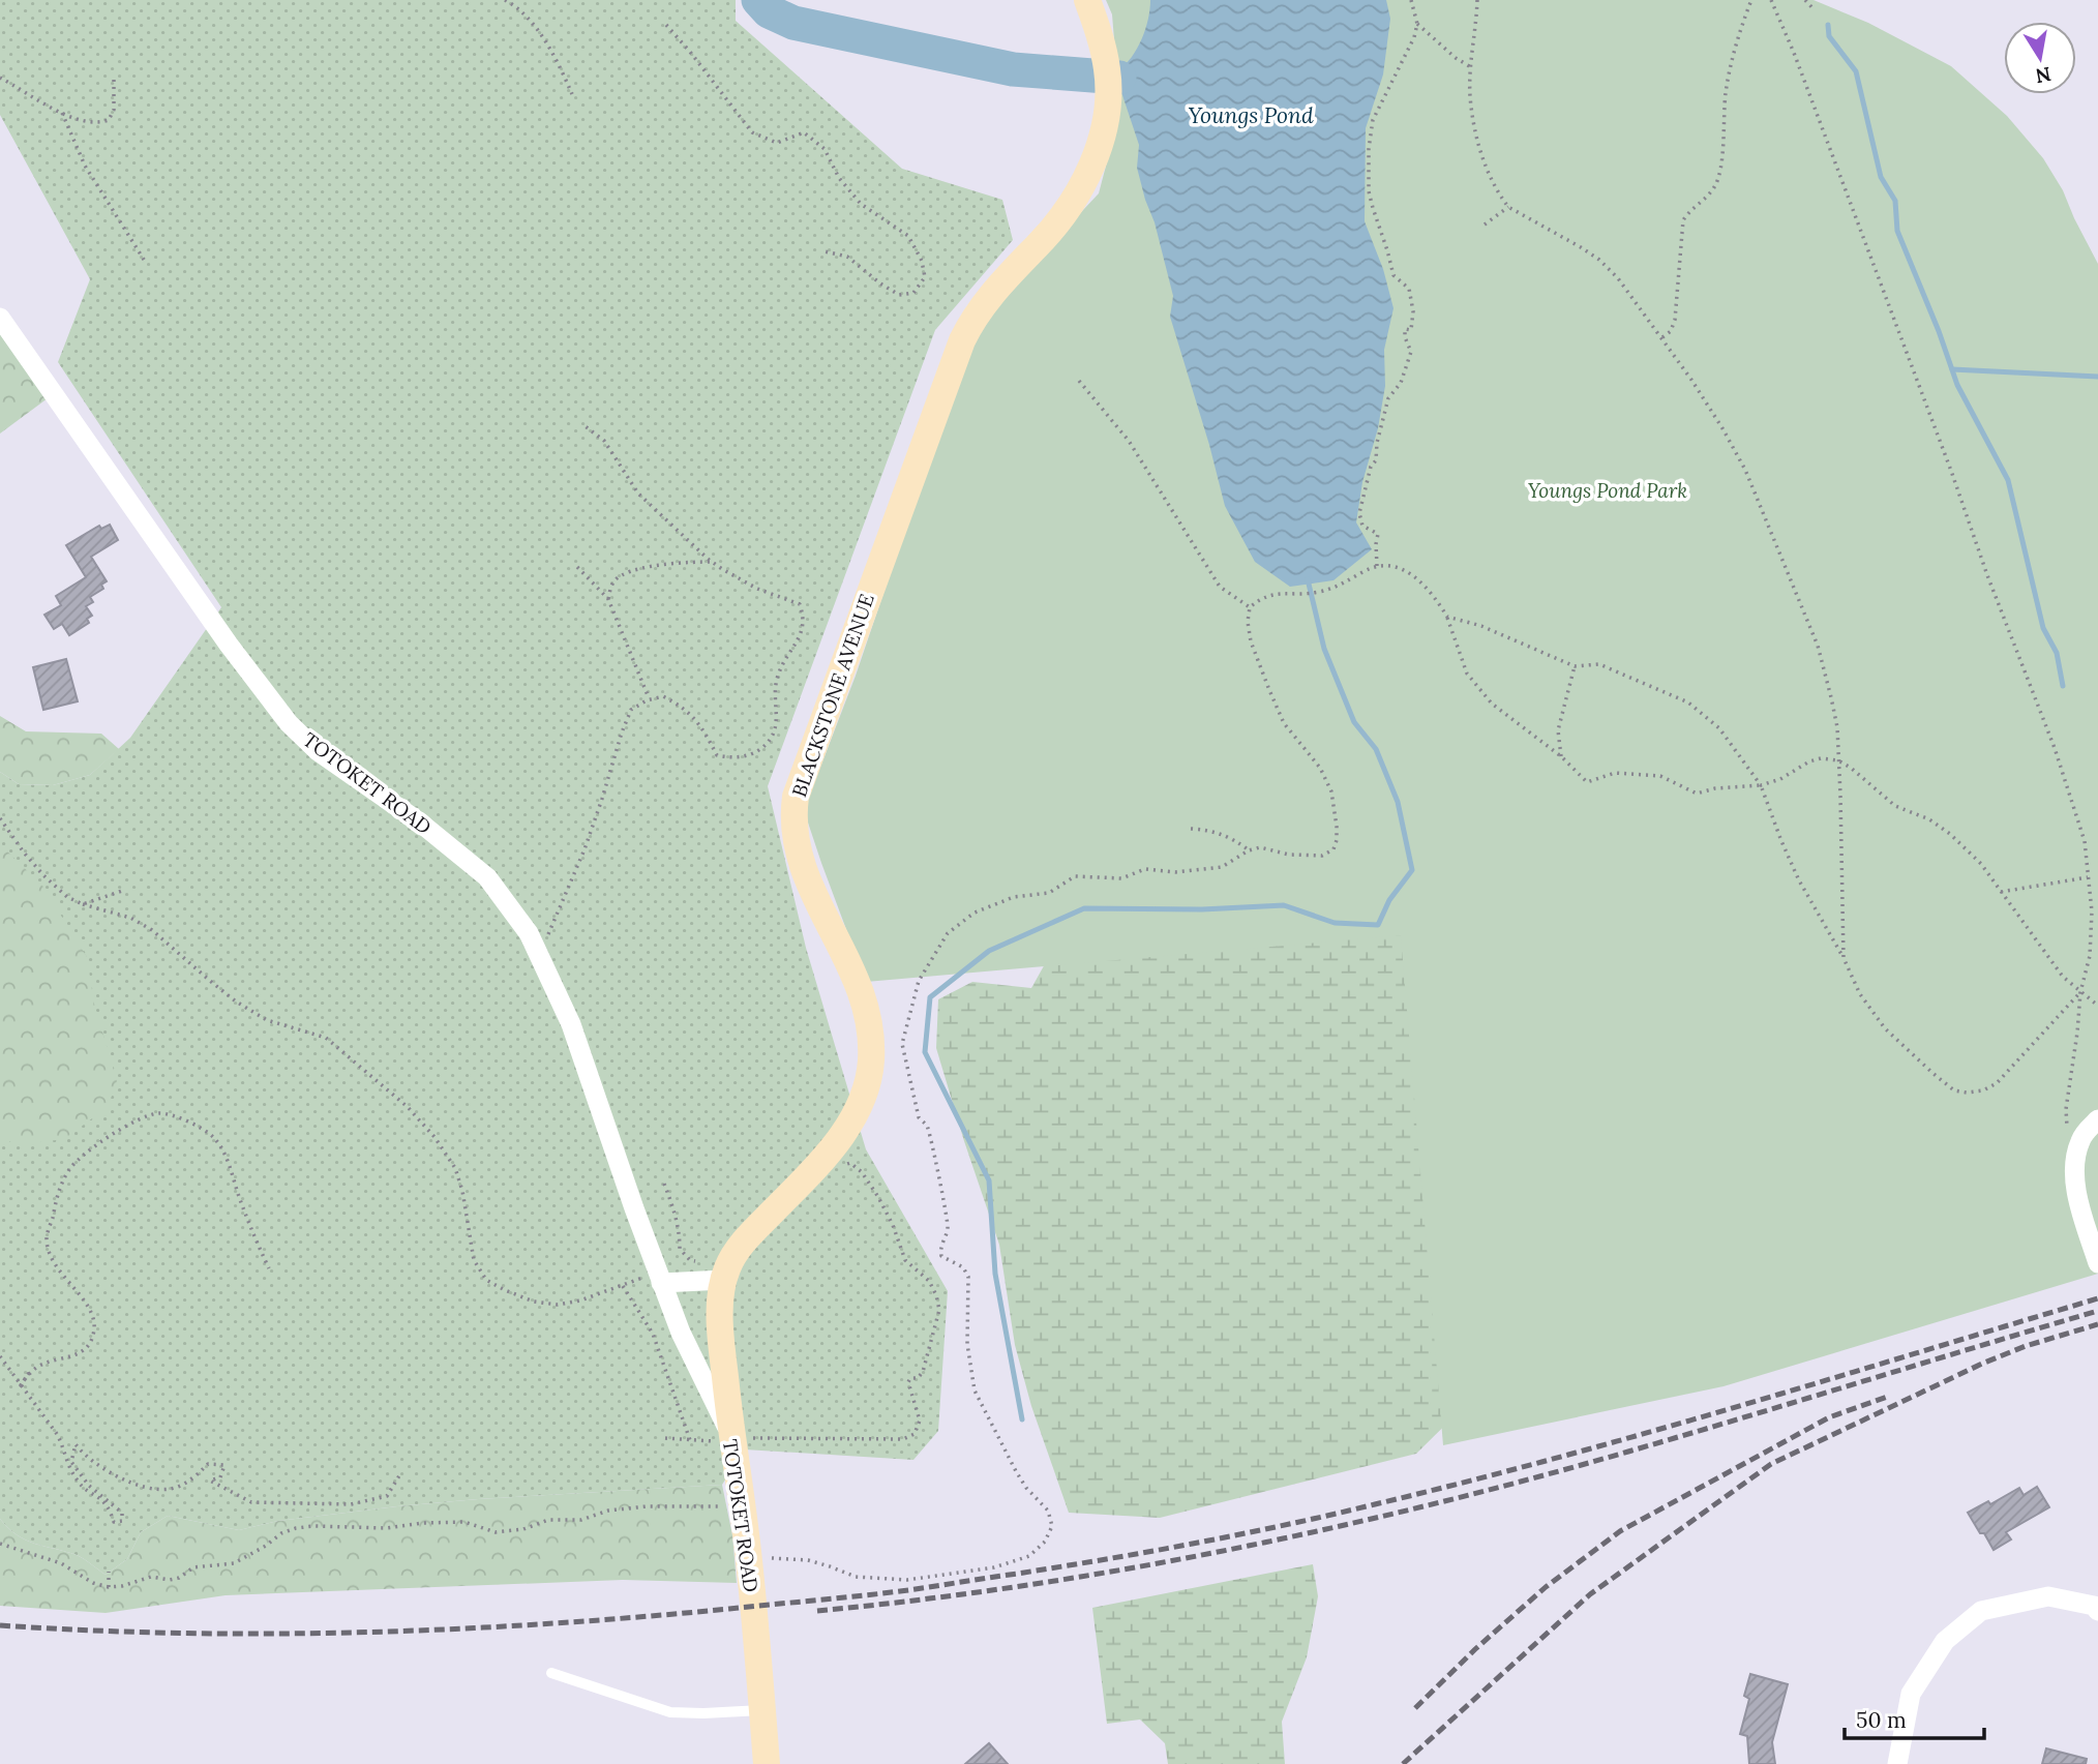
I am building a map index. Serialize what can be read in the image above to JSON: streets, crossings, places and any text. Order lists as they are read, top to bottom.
{
  "streets": {
    "main road": ["BLACKSTONE AVENUE", "TOTOKET ROAD"]
  },
  "water": ["Youngs Pond"],
  "parks": ["Youngs Pond Park"],
  "scale_bar": "50 m",
  "north": "bottom"
}
